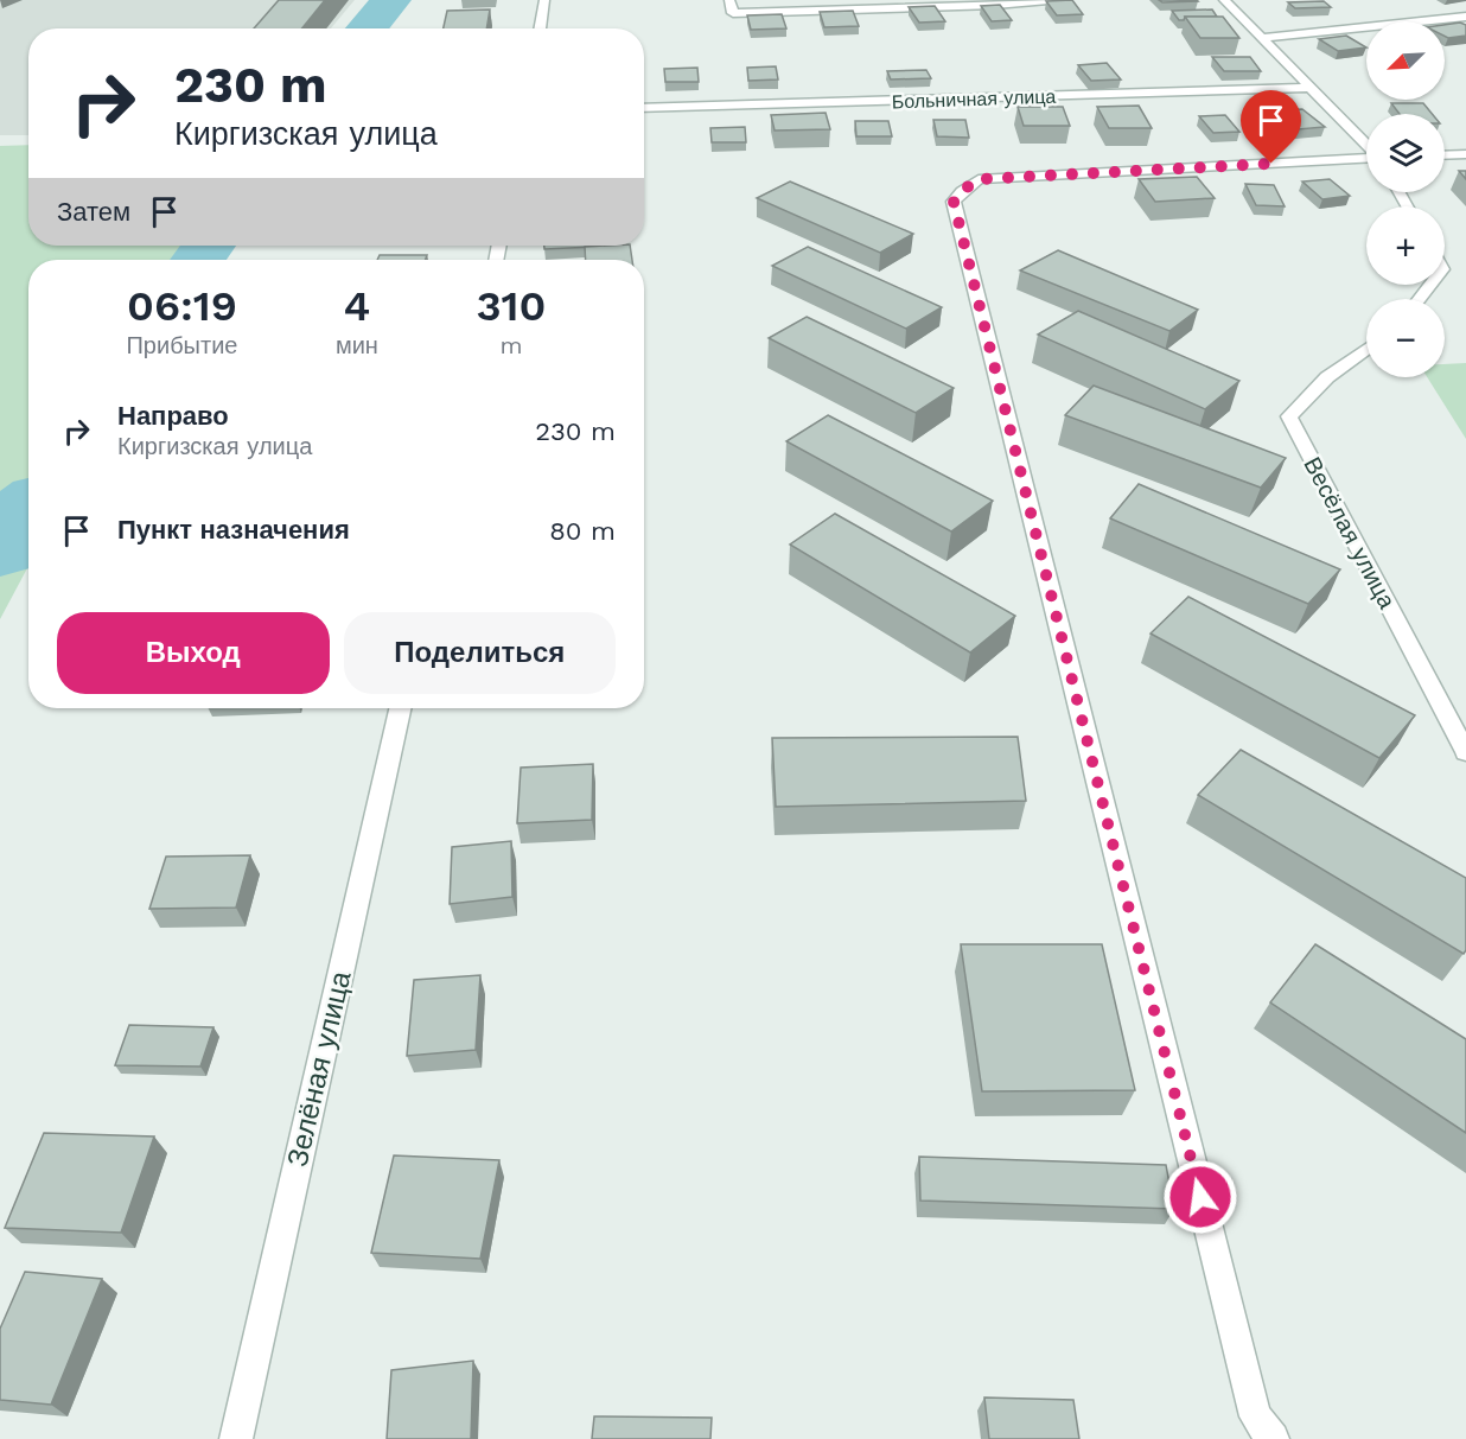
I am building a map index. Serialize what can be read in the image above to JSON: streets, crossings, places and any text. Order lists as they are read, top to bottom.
{
  "streets": {
    "street": ["Больничная улица", "Весёлая улица", "Зелёная улица"]
  },
  "north": "bottom left",
  "page": {
    "map_buttons": ["+", "−"],
    "turn": ["230 m", "Киргизская улица"],
    "then": "Затем",
    "eta": [
      "06:19",
      "Прибытие",
      "4",
      "мин",
      "310",
      "m"
    ],
    "list": [
      {
        "name": "Направо",
        "note": "Киргизская улица",
        "value": "230 m"
      },
      {
        "name": "Пункт назначения",
        "value": "80 m"
      }
    ],
    "buttons": ["Выход", "Поделиться"]
  }
}
